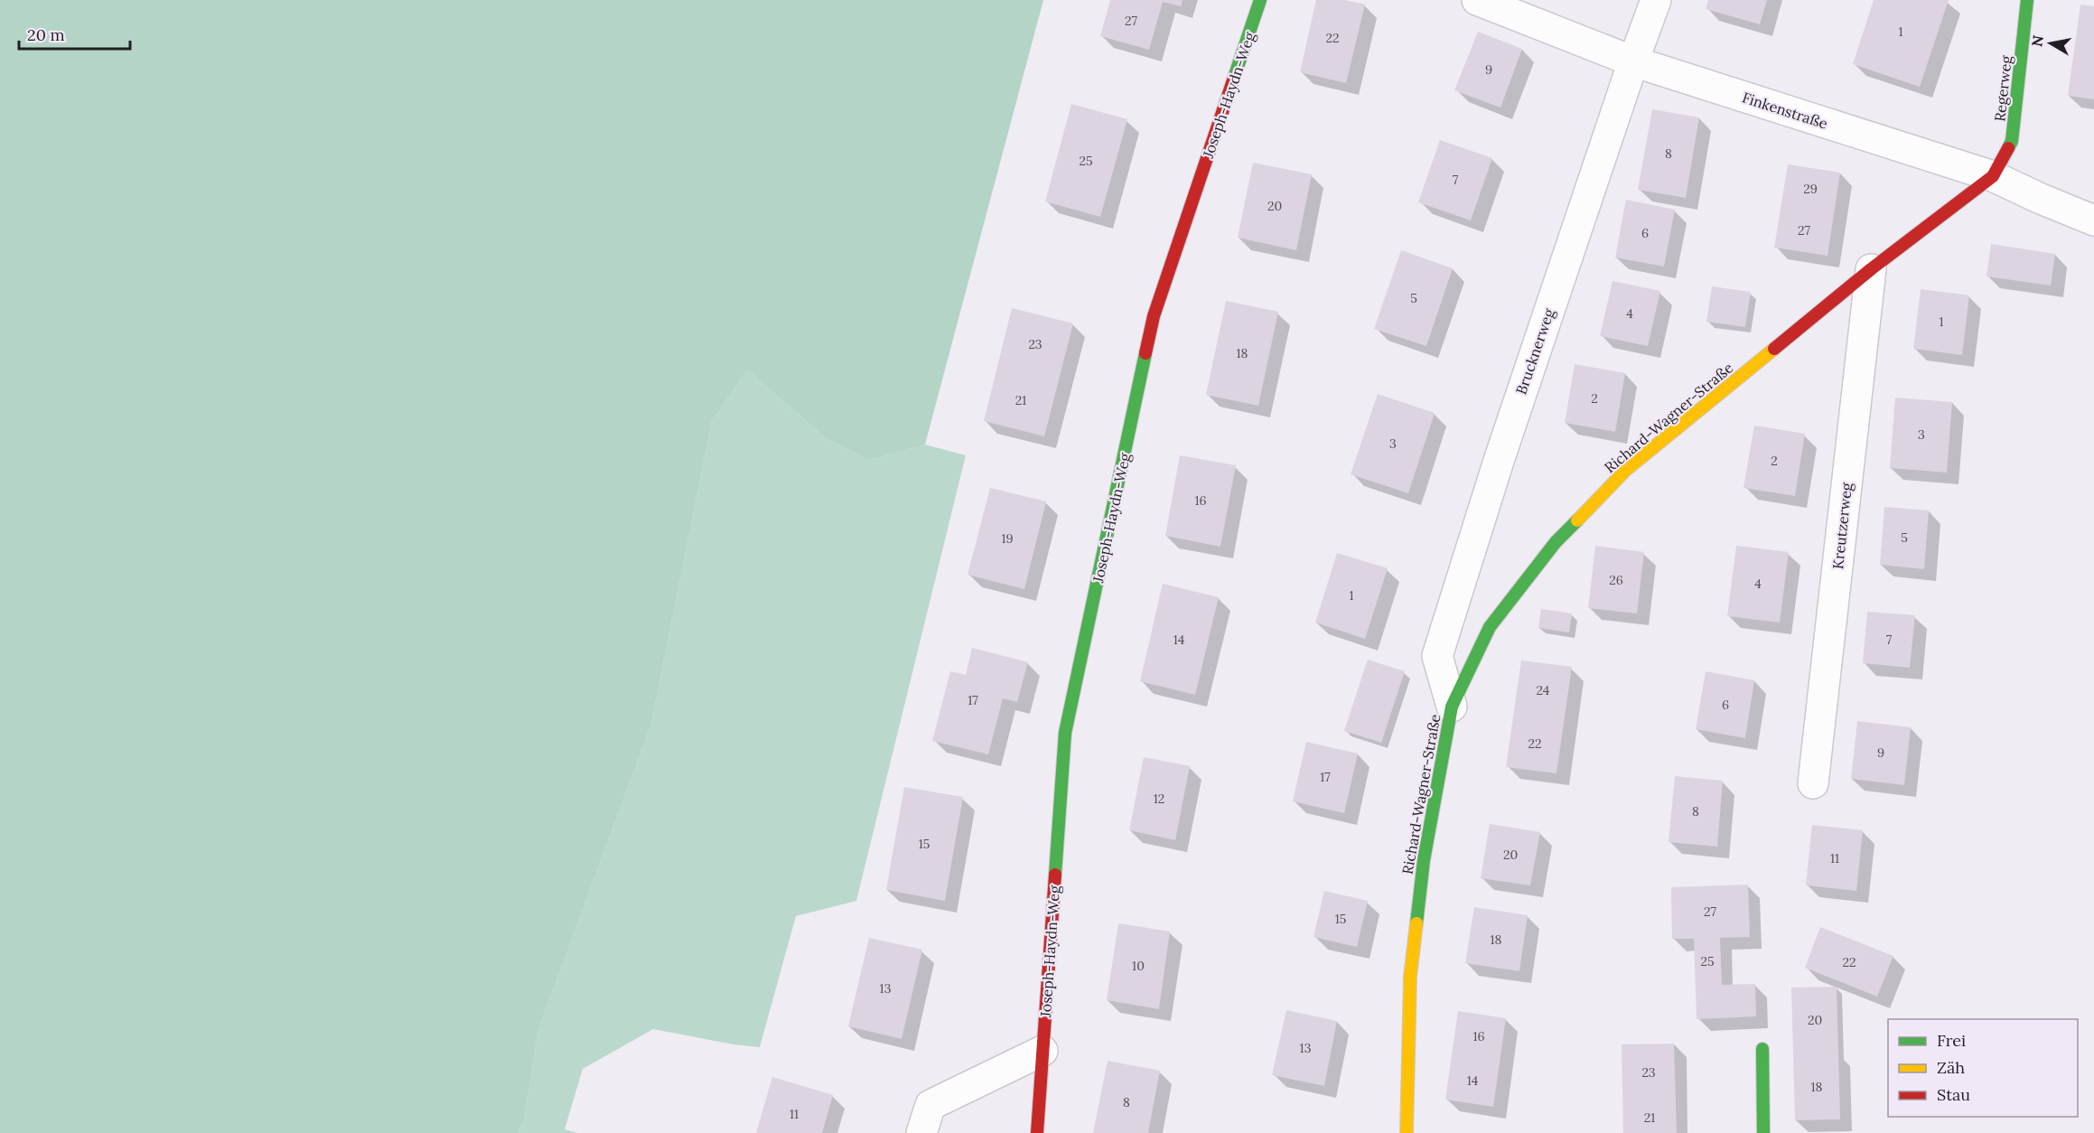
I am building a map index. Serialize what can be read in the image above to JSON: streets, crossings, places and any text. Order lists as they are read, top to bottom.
{
  "streets": {
    "street": [
      "Regerweg",
      "Joseph-Haydn-Weg",
      "Finkenstraße",
      "Brucknerweg",
      "Richard-Wagner-Straße",
      "Kreutzerweg"
    ]
  },
  "crossings": [
    ["Regerweg", "Finkenstraße"],
    ["Regerweg", "Richard-Wagner-Straße"],
    ["Finkenstraße", "Brucknerweg"],
    ["Finkenstraße", "Richard-Wagner-Straße"],
    ["Brucknerweg", "Richard-Wagner-Straße"],
    ["Richard-Wagner-Straße", "Kreutzerweg"]
  ],
  "house_numbers": [
    "27",
    "1",
    "22",
    "9",
    "8",
    "25",
    "7",
    "29",
    "20",
    "27",
    "6",
    "5",
    "4",
    "1",
    "23",
    "18",
    "2",
    "21",
    "3",
    "3",
    "2",
    "16",
    "5",
    "19",
    "26",
    "4",
    "1",
    "14",
    "7",
    "24",
    "17",
    "6",
    "22",
    "9",
    "17",
    "12",
    "8",
    "15",
    "20",
    "11",
    "27",
    "15",
    "18",
    "25",
    "22",
    "10",
    "13",
    "20",
    "16",
    "13",
    "23",
    "14",
    "18",
    "8",
    "11",
    "21"
  ],
  "legend": ["Frei", "Zäh", "Stau"],
  "scale_bar": "20 m",
  "north": "left"
}
